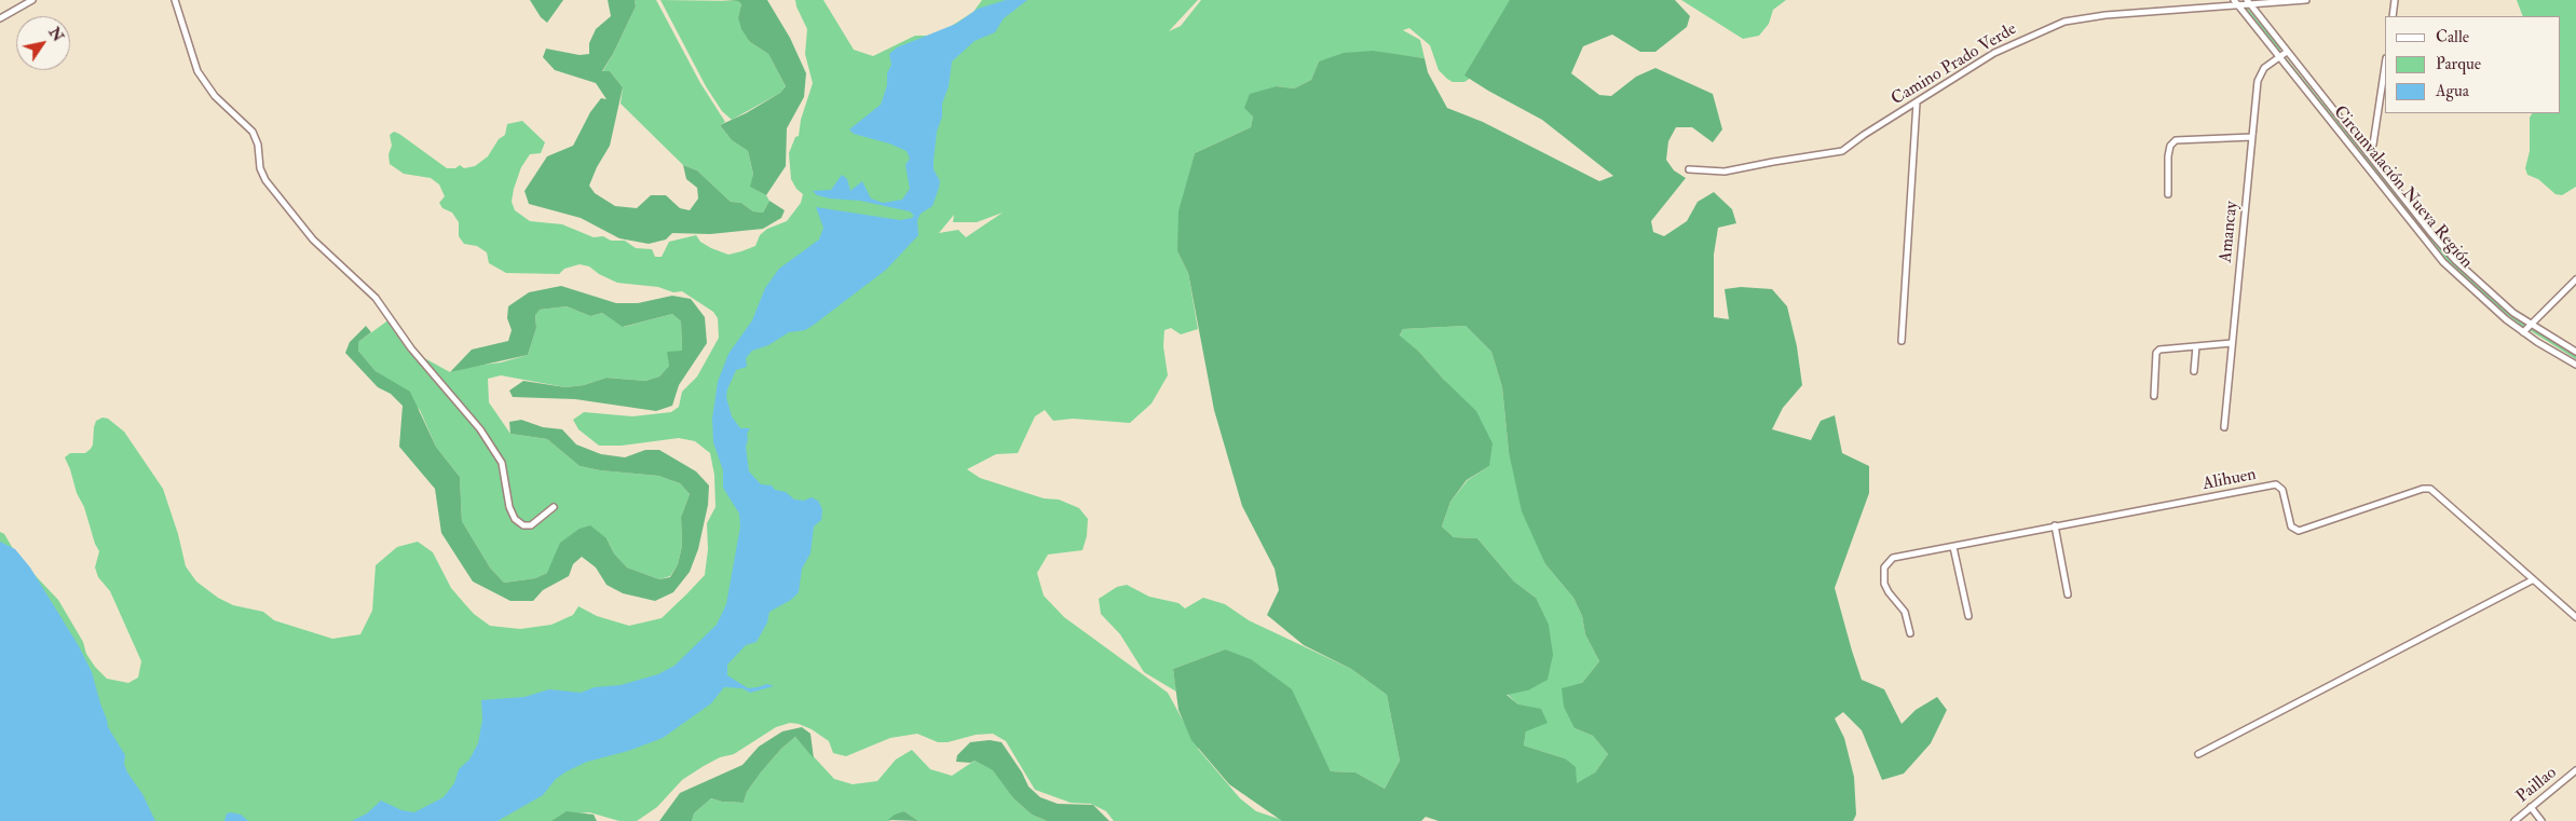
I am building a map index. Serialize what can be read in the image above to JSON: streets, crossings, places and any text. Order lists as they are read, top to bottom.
{
  "streets": {
    "street": [
      "Camino Prado Verde",
      "Circunvalación Nueva Región",
      "Amancay",
      "Alihuen",
      "Paillao"
    ]
  },
  "crossings": [
    ["Camino Prado Verde", "Circunvalación Nueva Región"],
    ["Circunvalación Nueva Región", "Amancay"]
  ],
  "legend": ["Calle", "Parque", "Agua"],
  "north": "top right"
}
